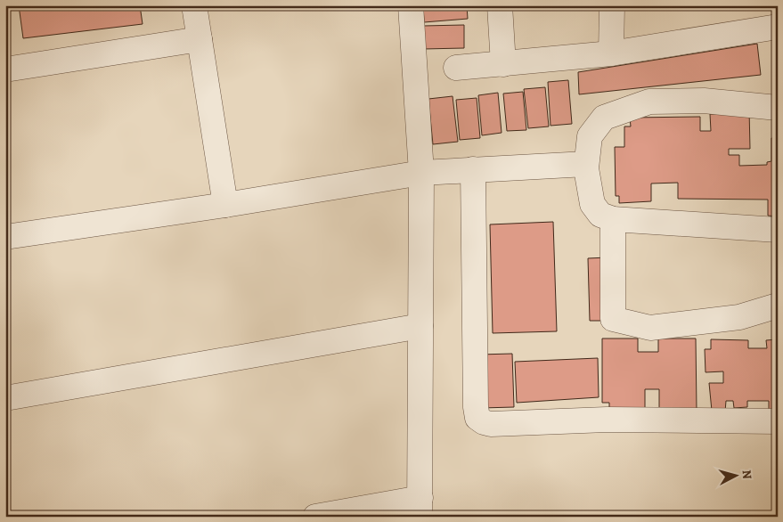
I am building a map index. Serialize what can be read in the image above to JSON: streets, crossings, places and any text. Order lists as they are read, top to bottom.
{
  "north": "right"
}
